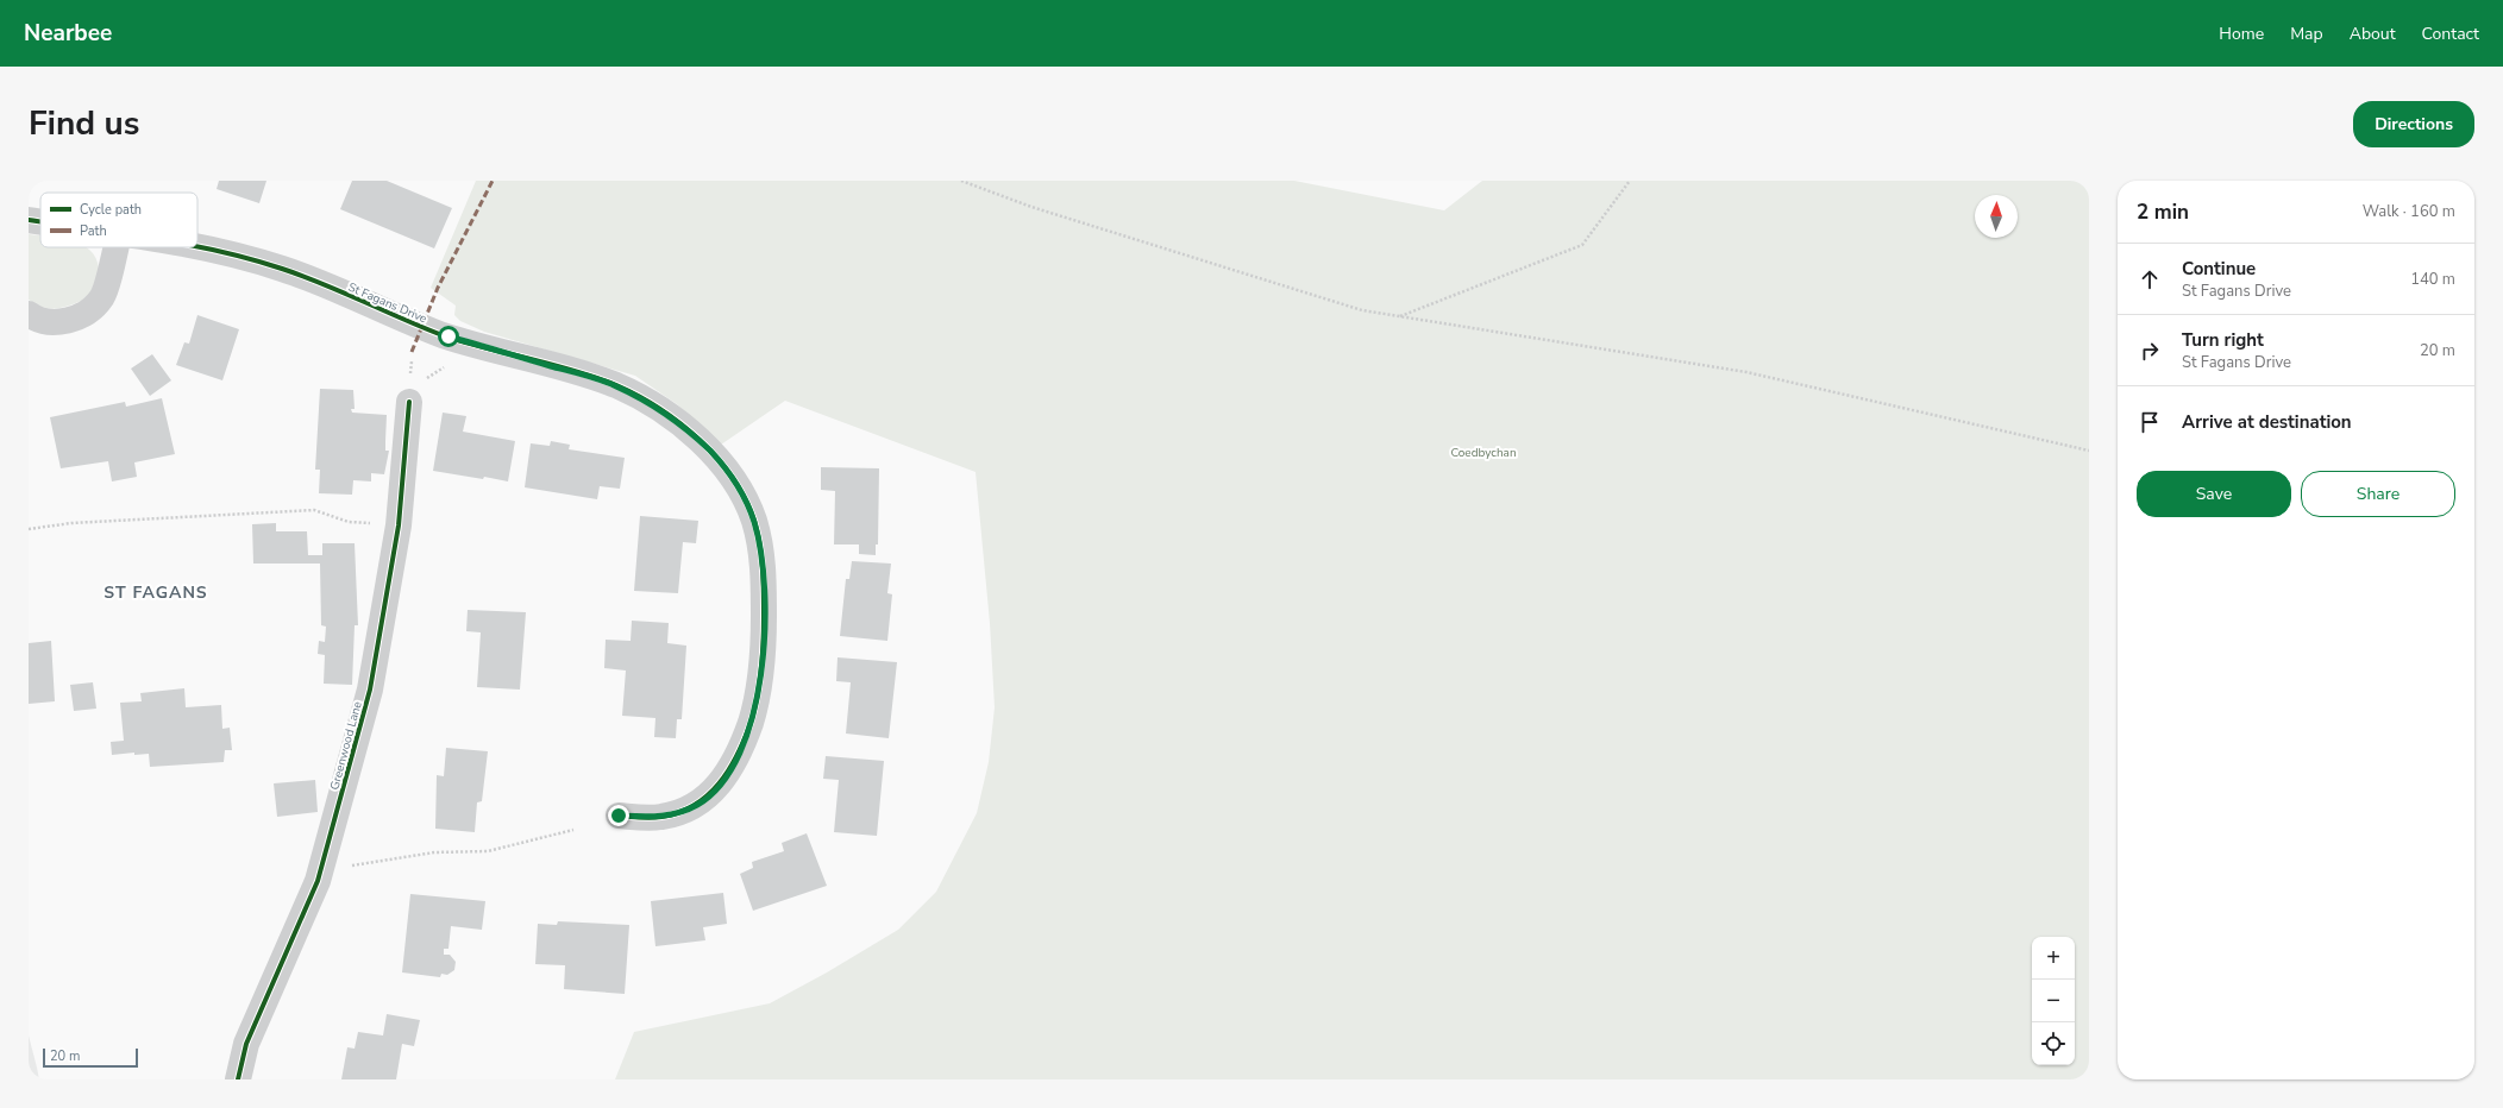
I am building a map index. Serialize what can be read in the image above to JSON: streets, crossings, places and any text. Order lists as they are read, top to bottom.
{
  "streets": {
    "street": ["St Fagans Drive", "Greenwood Lane"]
  },
  "districts": ["ST FAGANS"],
  "parks": ["Coedbychan"],
  "legend": ["Cycle path", "Path"],
  "scale_bar": "20 m",
  "north": "top",
  "page": {
    "header": "Nearbee",
    "nav": [
      "Home",
      "Map",
      "About",
      "Contact"
    ],
    "title": "Find us",
    "buttons": [
      "Directions",
      ["Save", "Share"]
    ],
    "heading": ["2 min", "Walk · 160 m"],
    "list": [
      ["Continue", "St Fagans Drive", "140 m"],
      ["Turn right", "St Fagans Drive", "20 m"],
      "Arrive at destination"
    ],
    "map_buttons": ["+", "−"],
    "scale": "20 m"
  }
}
